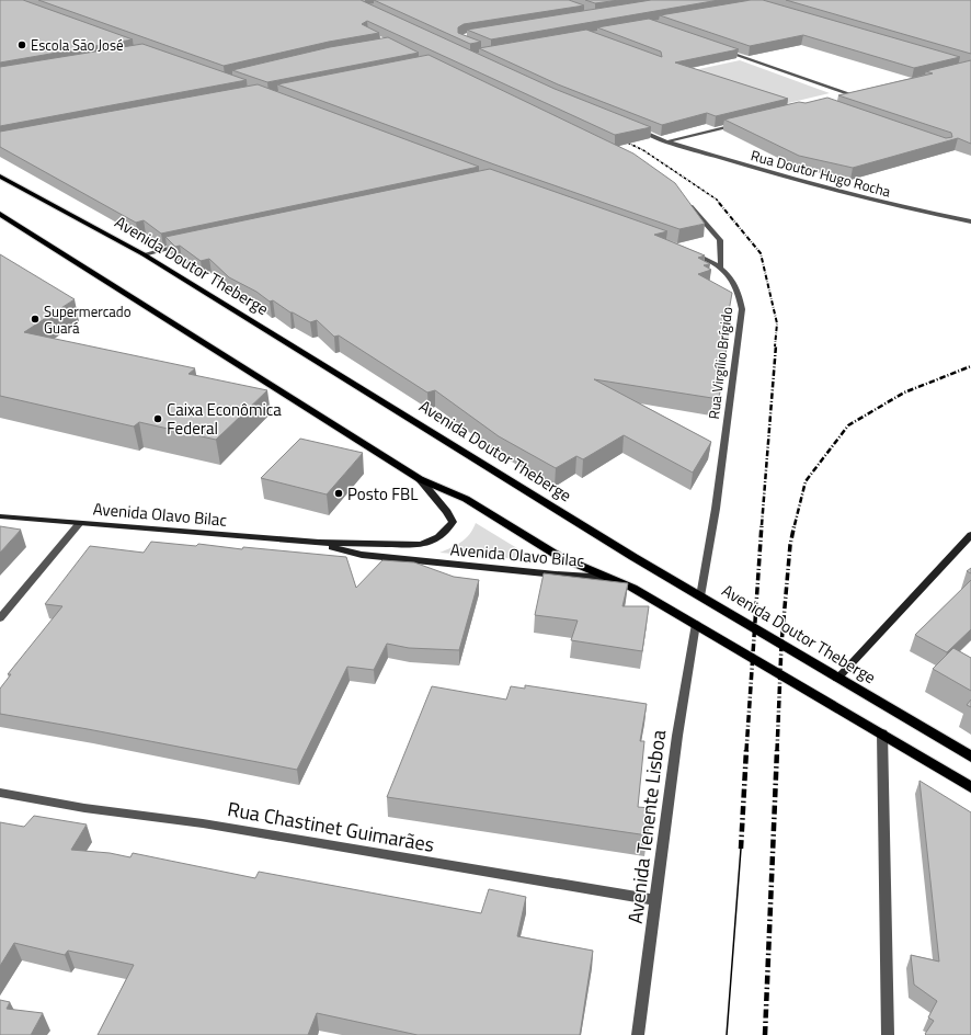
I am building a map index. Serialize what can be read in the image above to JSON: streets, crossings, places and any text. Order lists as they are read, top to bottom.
{
  "streets": {
    "main road": ["Avenida Doutor Theberge"],
    "street": [
      "Rua Doutor Hugo Rocha",
      "Rua Virgílio Brígido",
      "Avenida Olavo Bilac",
      "Rua Chastinet Guimarães",
      "Avenida Tenente Lisboa"
    ]
  },
  "crossings": [
    ["Avenida Doutor Theberge", "Rua Virgílio Brígido"],
    ["Rua Chastinet Guimarães", "Avenida Tenente Lisboa"]
  ],
  "places": [
    "Escola São José",
    "Supermercado Guará",
    "Caixa Econômica Federal",
    "Posto FBL"
  ]
}
